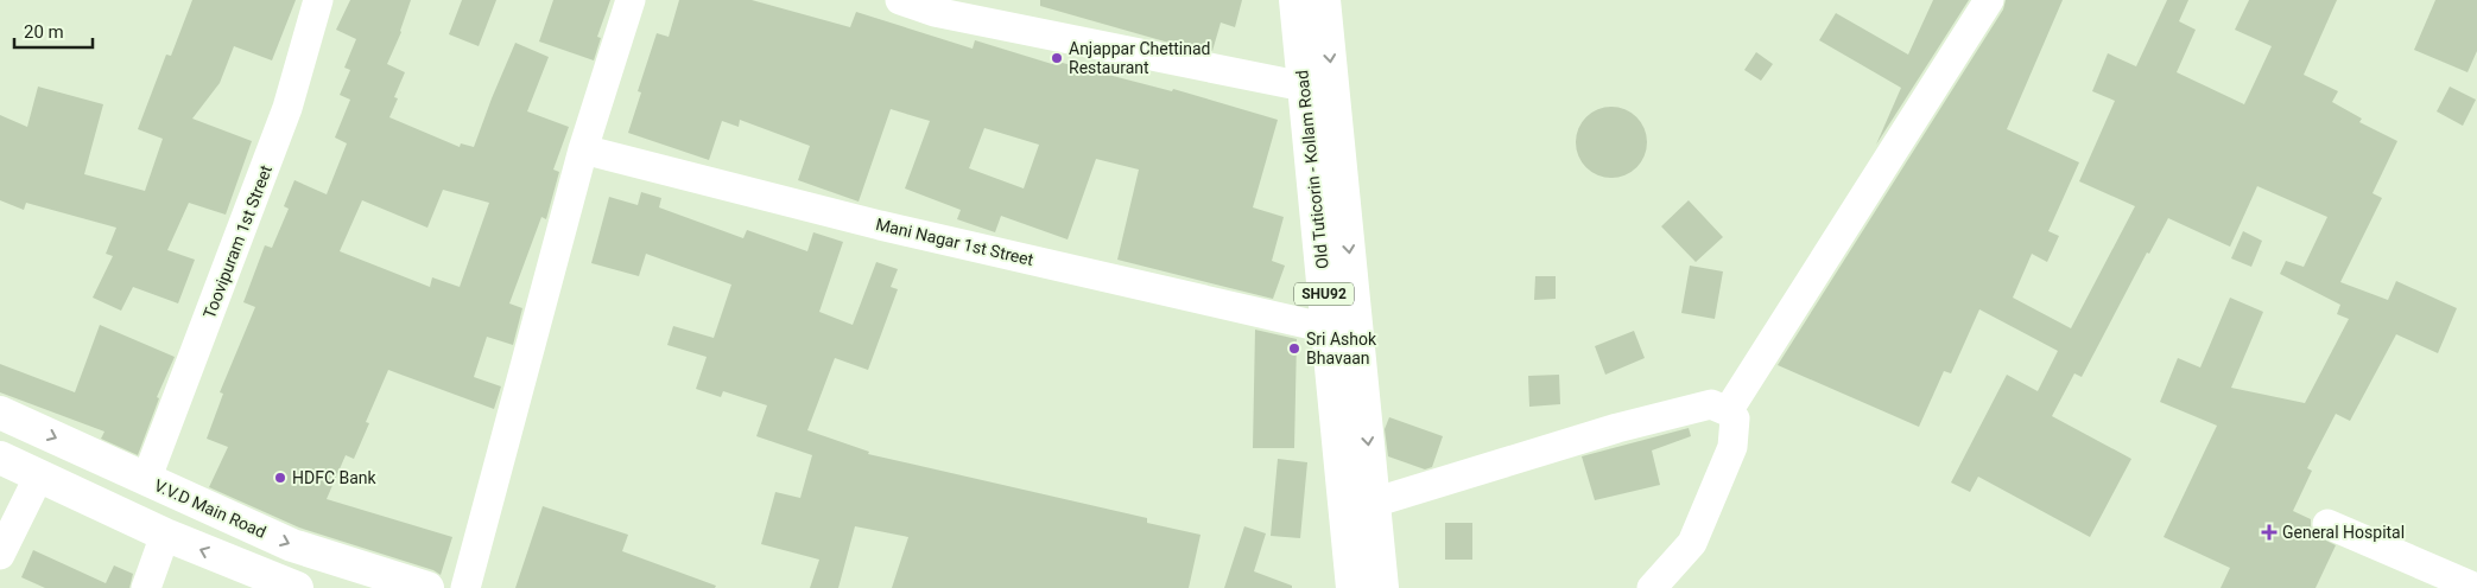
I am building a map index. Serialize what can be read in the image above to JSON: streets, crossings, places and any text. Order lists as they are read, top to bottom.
{
  "streets": {
    "main road": ["Old Tuticorin - Kollam Road", "SHU92", "V.V.D Main Road"],
    "street": ["Toovipuram 1st Street", "Mani Nagar 1st Street"]
  },
  "crossings": [
    ["Old Tuticorin - Kollam Road", "Mani Nagar 1st Street"],
    ["Toovipuram 1st Street", "V.V.D Main Road"]
  ],
  "places": {
    "other": ["Anjappar Chettinad Restaurant", "Sri Ashok Bhavaan", "HDFC Bank"],
    "health": ["General Hospital"]
  },
  "scale_bar": "20 m"
}
